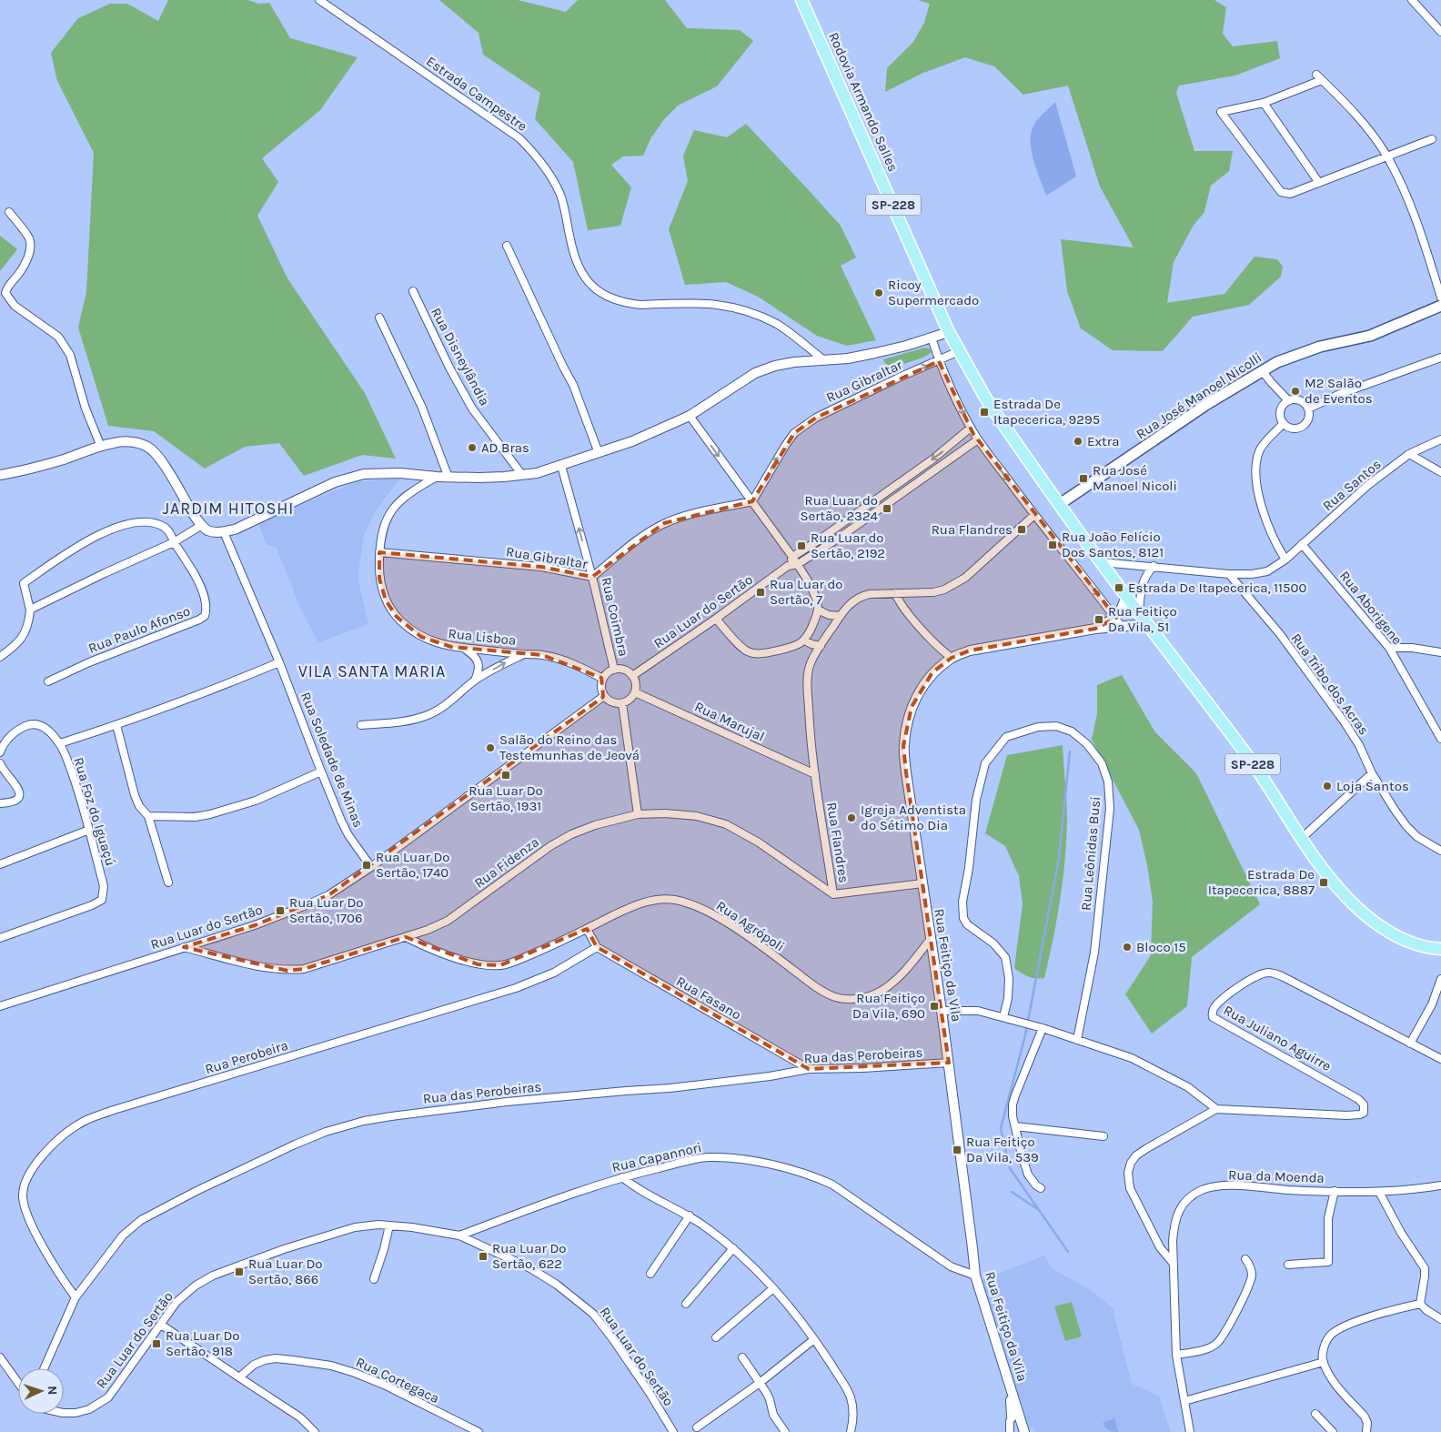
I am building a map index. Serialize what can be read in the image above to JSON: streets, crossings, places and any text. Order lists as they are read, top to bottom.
{
  "streets": {
    "main road": ["Rodovia Armando Salles", "SP-228", "Rua José Manoel Nicolli"],
    "street": [
      "Estrada Campestre",
      "Rua Disneylândia",
      "Rua Gibraltar",
      "Rua Santos",
      "Rua Aborigene",
      "Rua Luar do Sertão",
      "Rua Coimbra",
      "Rua Paulo Afonso",
      "Rua Lisboa",
      "Rua Tribo dos Acras",
      "Rua Marujal",
      "Rua Soledade de Minas",
      "Rua Foz do Iguaçú",
      "Rua Flandres",
      "Rua Leônidas Busi",
      "Rua Fidenza",
      "Rua Agrópoli",
      "Rua Feitiço da Vila",
      "Rua Fasano",
      "Rua Juliano Aguirre",
      "Rua das Perobeiras",
      "Rua Perobeira",
      "Rua Capannori",
      "Rua da Moenda",
      "Rua Cortegaca"
    ]
  },
  "crossings": [
    ["Rodovia Armando Salles", "Rua Gibraltar"],
    ["Rodovia Armando Salles", "Rua José Manoel Nicolli"],
    ["Rodovia Armando Salles", "Rua Santos"],
    ["Rodovia Armando Salles", "Rua Feitiço da Vila"],
    ["Rua Gibraltar", "Rua Coimbra"],
    ["Rua Gibraltar", "Rua Lisboa"],
    ["Rua Santos", "Rua Aborigene"],
    ["Rua Santos", "Rua Tribo dos Acras"],
    ["Rua Luar do Sertão", "Rua Coimbra"],
    ["Rua Luar do Sertão", "Rua Lisboa"],
    ["Rua Luar do Sertão", "Rua Marujal"],
    ["Rua Luar do Sertão", "Rua Soledade de Minas"],
    ["Rua Luar do Sertão", "Rua Fidenza"],
    ["Rua Luar do Sertão", "Rua Capannori"],
    ["Rua Coimbra", "Rua Lisboa"],
    ["Rua Coimbra", "Rua Marujal"],
    ["Rua Lisboa", "Rua Marujal"],
    ["Rua Marujal", "Rua Flandres"],
    ["Rua Flandres", "Rua Fidenza"],
    ["Rua Flandres", "Rua Feitiço da Vila"],
    ["Rua Fidenza", "Rua Agrópoli"],
    ["Rua Agrópoli", "Rua Feitiço da Vila"],
    ["Rua Feitiço da Vila", "Rua das Perobeiras"],
    ["Rua Feitiço da Vila", "Rua Capannori"],
    ["Rua Fasano", "Rua das Perobeiras"],
    ["Rua Fasano", "Rua Perobeira"],
    ["Rua das Perobeiras", "Rua Perobeira"]
  ],
  "one_way": ["Rua Coimbra"],
  "districts": ["JARDIM HITOSHI", "VILA SANTA MARIA"],
  "places": {
    "other": [
      "Ricoy Supermercado",
      "M2 Salão de Eventos",
      "Extra",
      "AD Bras",
      "Salão do Reino das Testemunhas de Jeová",
      "Loja Santos",
      "Igreja Adventista do Sétimo Dia",
      "Bloco 15"
    ],
    "transit": [
      "Estrada De Itapecerica, 9295",
      "Rua José Manoel Nicoli",
      "Rua Luar do Sertão, 2324",
      "Rua Flandres",
      "Rua João Felício Dos Santos, 8121",
      "Rua Luar do Sertão, 2192",
      "Estrada De Itapecerica, 11500",
      "Rua Luar do Sertão, 7",
      "Rua Feitiço Da Vila, 51",
      "Rua Luar Do Sertão, 1931",
      "Rua Luar Do Sertão, 1740",
      "Estrada De Itapecerica, 8887",
      "Rua Luar Do Sertão, 1706",
      "Rua Feitiço Da Vila, 690",
      "Rua Feitiço Da Vila, 539",
      "Rua Luar Do Sertão, 622",
      "Rua Luar Do Sertão, 866",
      "Rua Luar Do Sertão, 918"
    ]
  },
  "north": "right"
}
